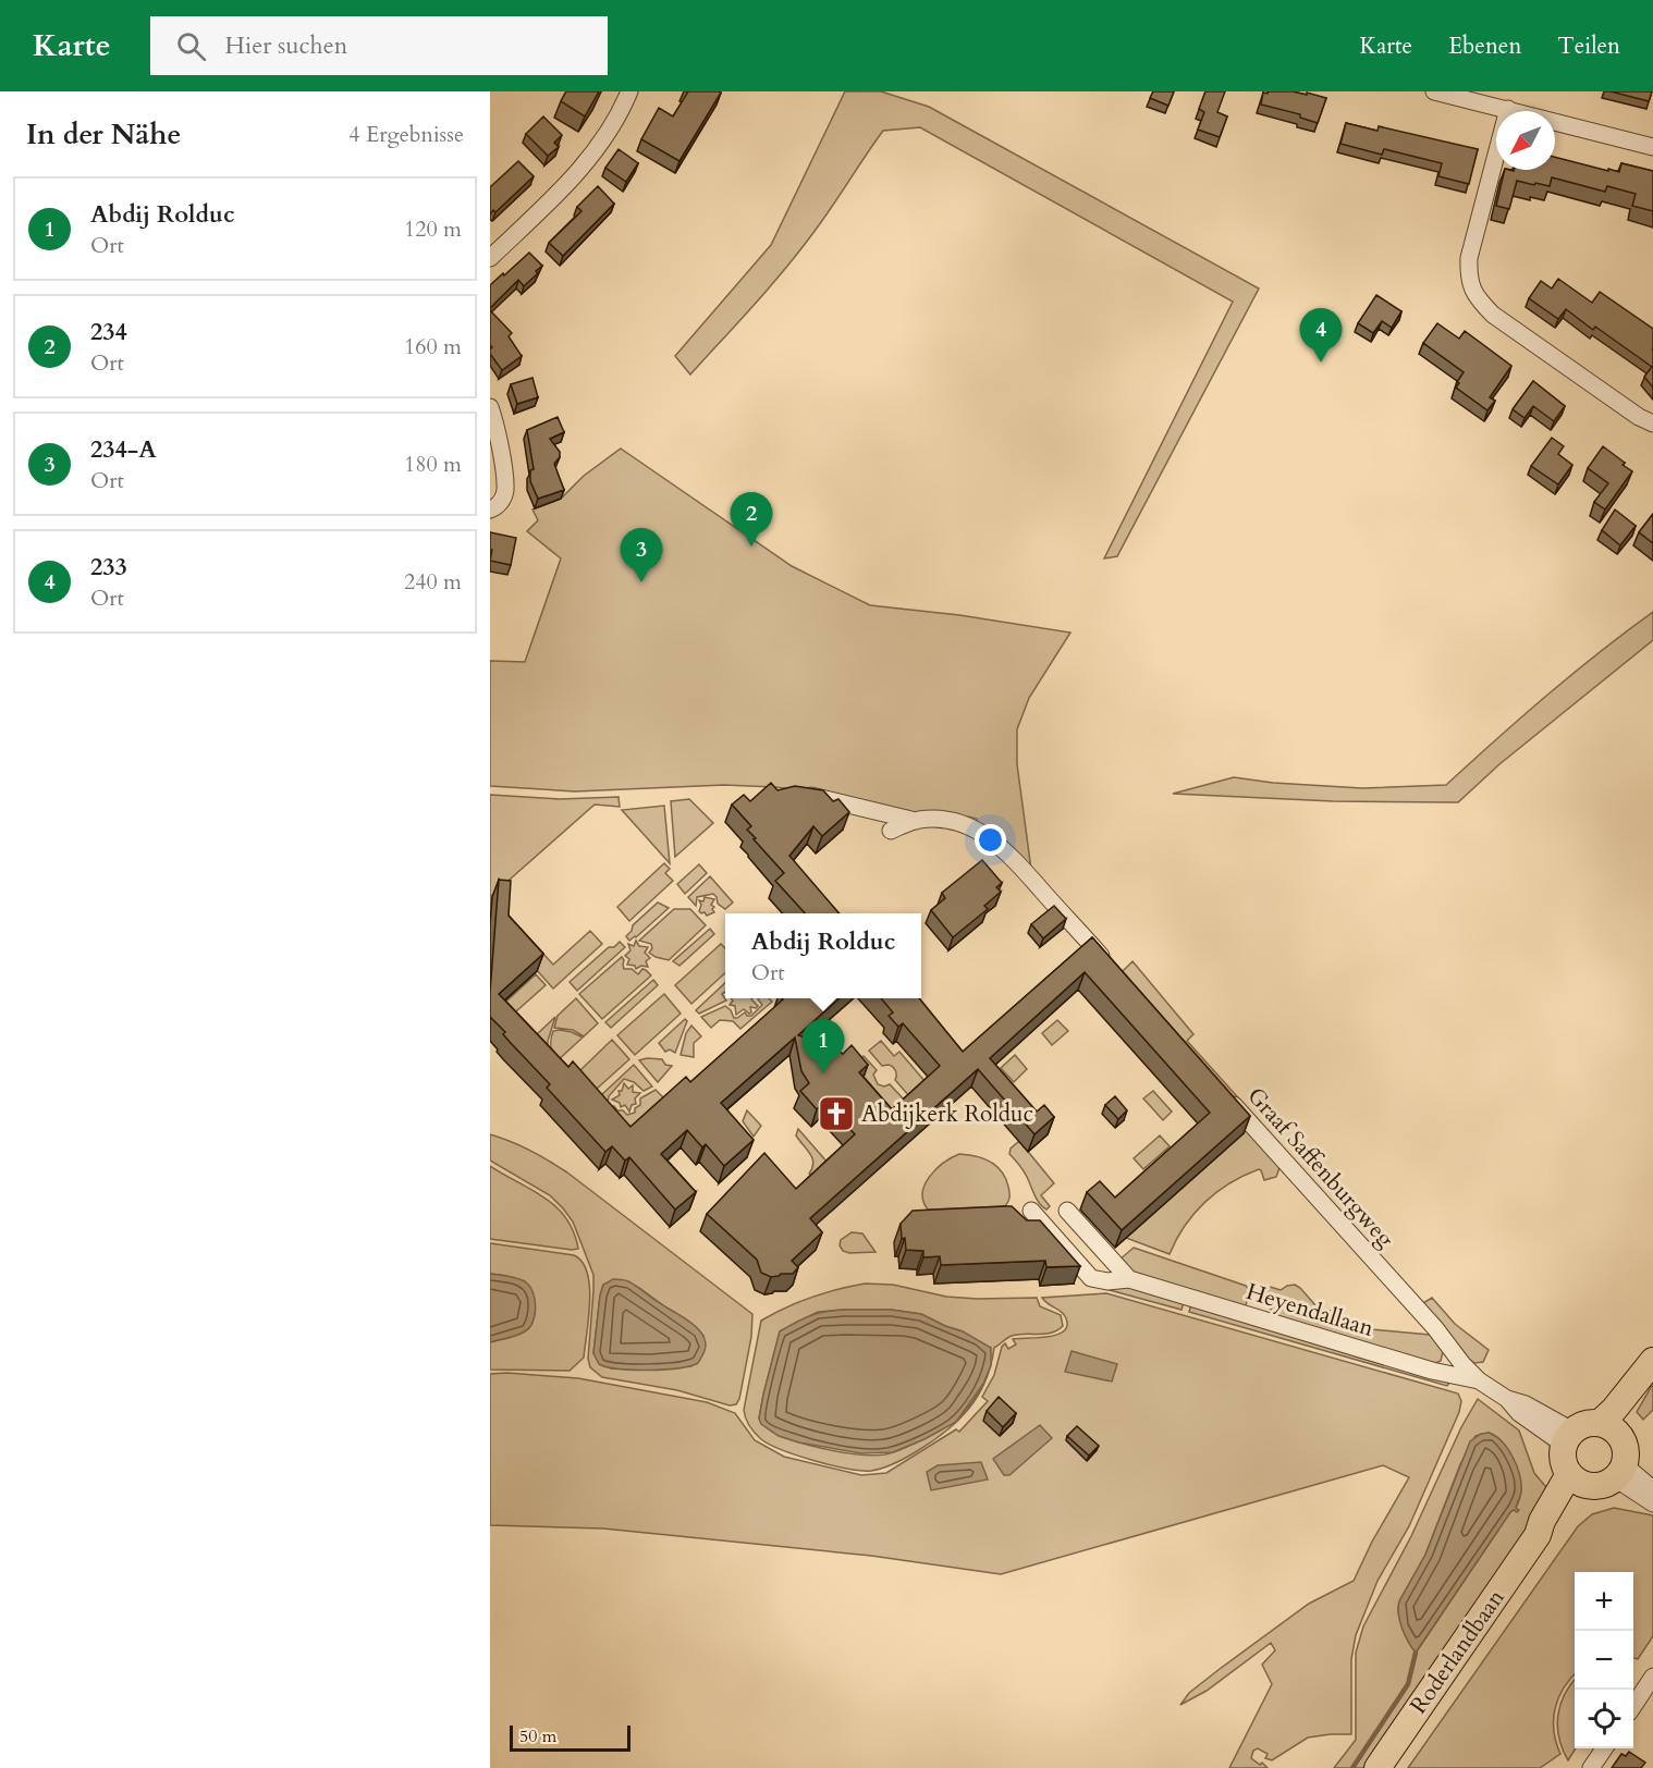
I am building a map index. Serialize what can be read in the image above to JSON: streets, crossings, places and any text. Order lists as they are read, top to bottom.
{
  "streets": {
    "main road": ["Roderlandbaan"],
    "street": ["Graaf Saffenburgweg", "Heyendallaan"]
  },
  "crossings": [
    ["Graaf Saffenburgweg", "Heyendallaan"],
    ["Graaf Saffenburgweg", "Roderlandbaan"]
  ],
  "places": {
    "church": ["Abdijkerk Rolduc"]
  },
  "scale_bar": "50 m",
  "north": "bottom left",
  "page": {
    "header": "Karte",
    "search": "Hier suchen",
    "nav": ["Karte", "Ebenen", "Teilen"],
    "heading": ["In der Nähe", "4 Ergebnisse"],
    "list": [
      {
        "mark": "1",
        "name": "Abdij Rolduc",
        "note": "Ort",
        "value": "120 m"
      },
      {
        "mark": "2",
        "name": "234",
        "note": "Ort",
        "value": "160 m"
      },
      {
        "mark": "3",
        "name": "234-A",
        "note": "Ort",
        "value": "180 m"
      },
      {
        "mark": "4",
        "name": "233",
        "note": "Ort",
        "value": "240 m"
      }
    ],
    "pins": [
      "4",
      "2",
      "3",
      "1"
    ],
    "popup": ["Abdij Rolduc", "Ort"],
    "map_buttons": ["+", "−"],
    "scale": "50 m"
  }
}
